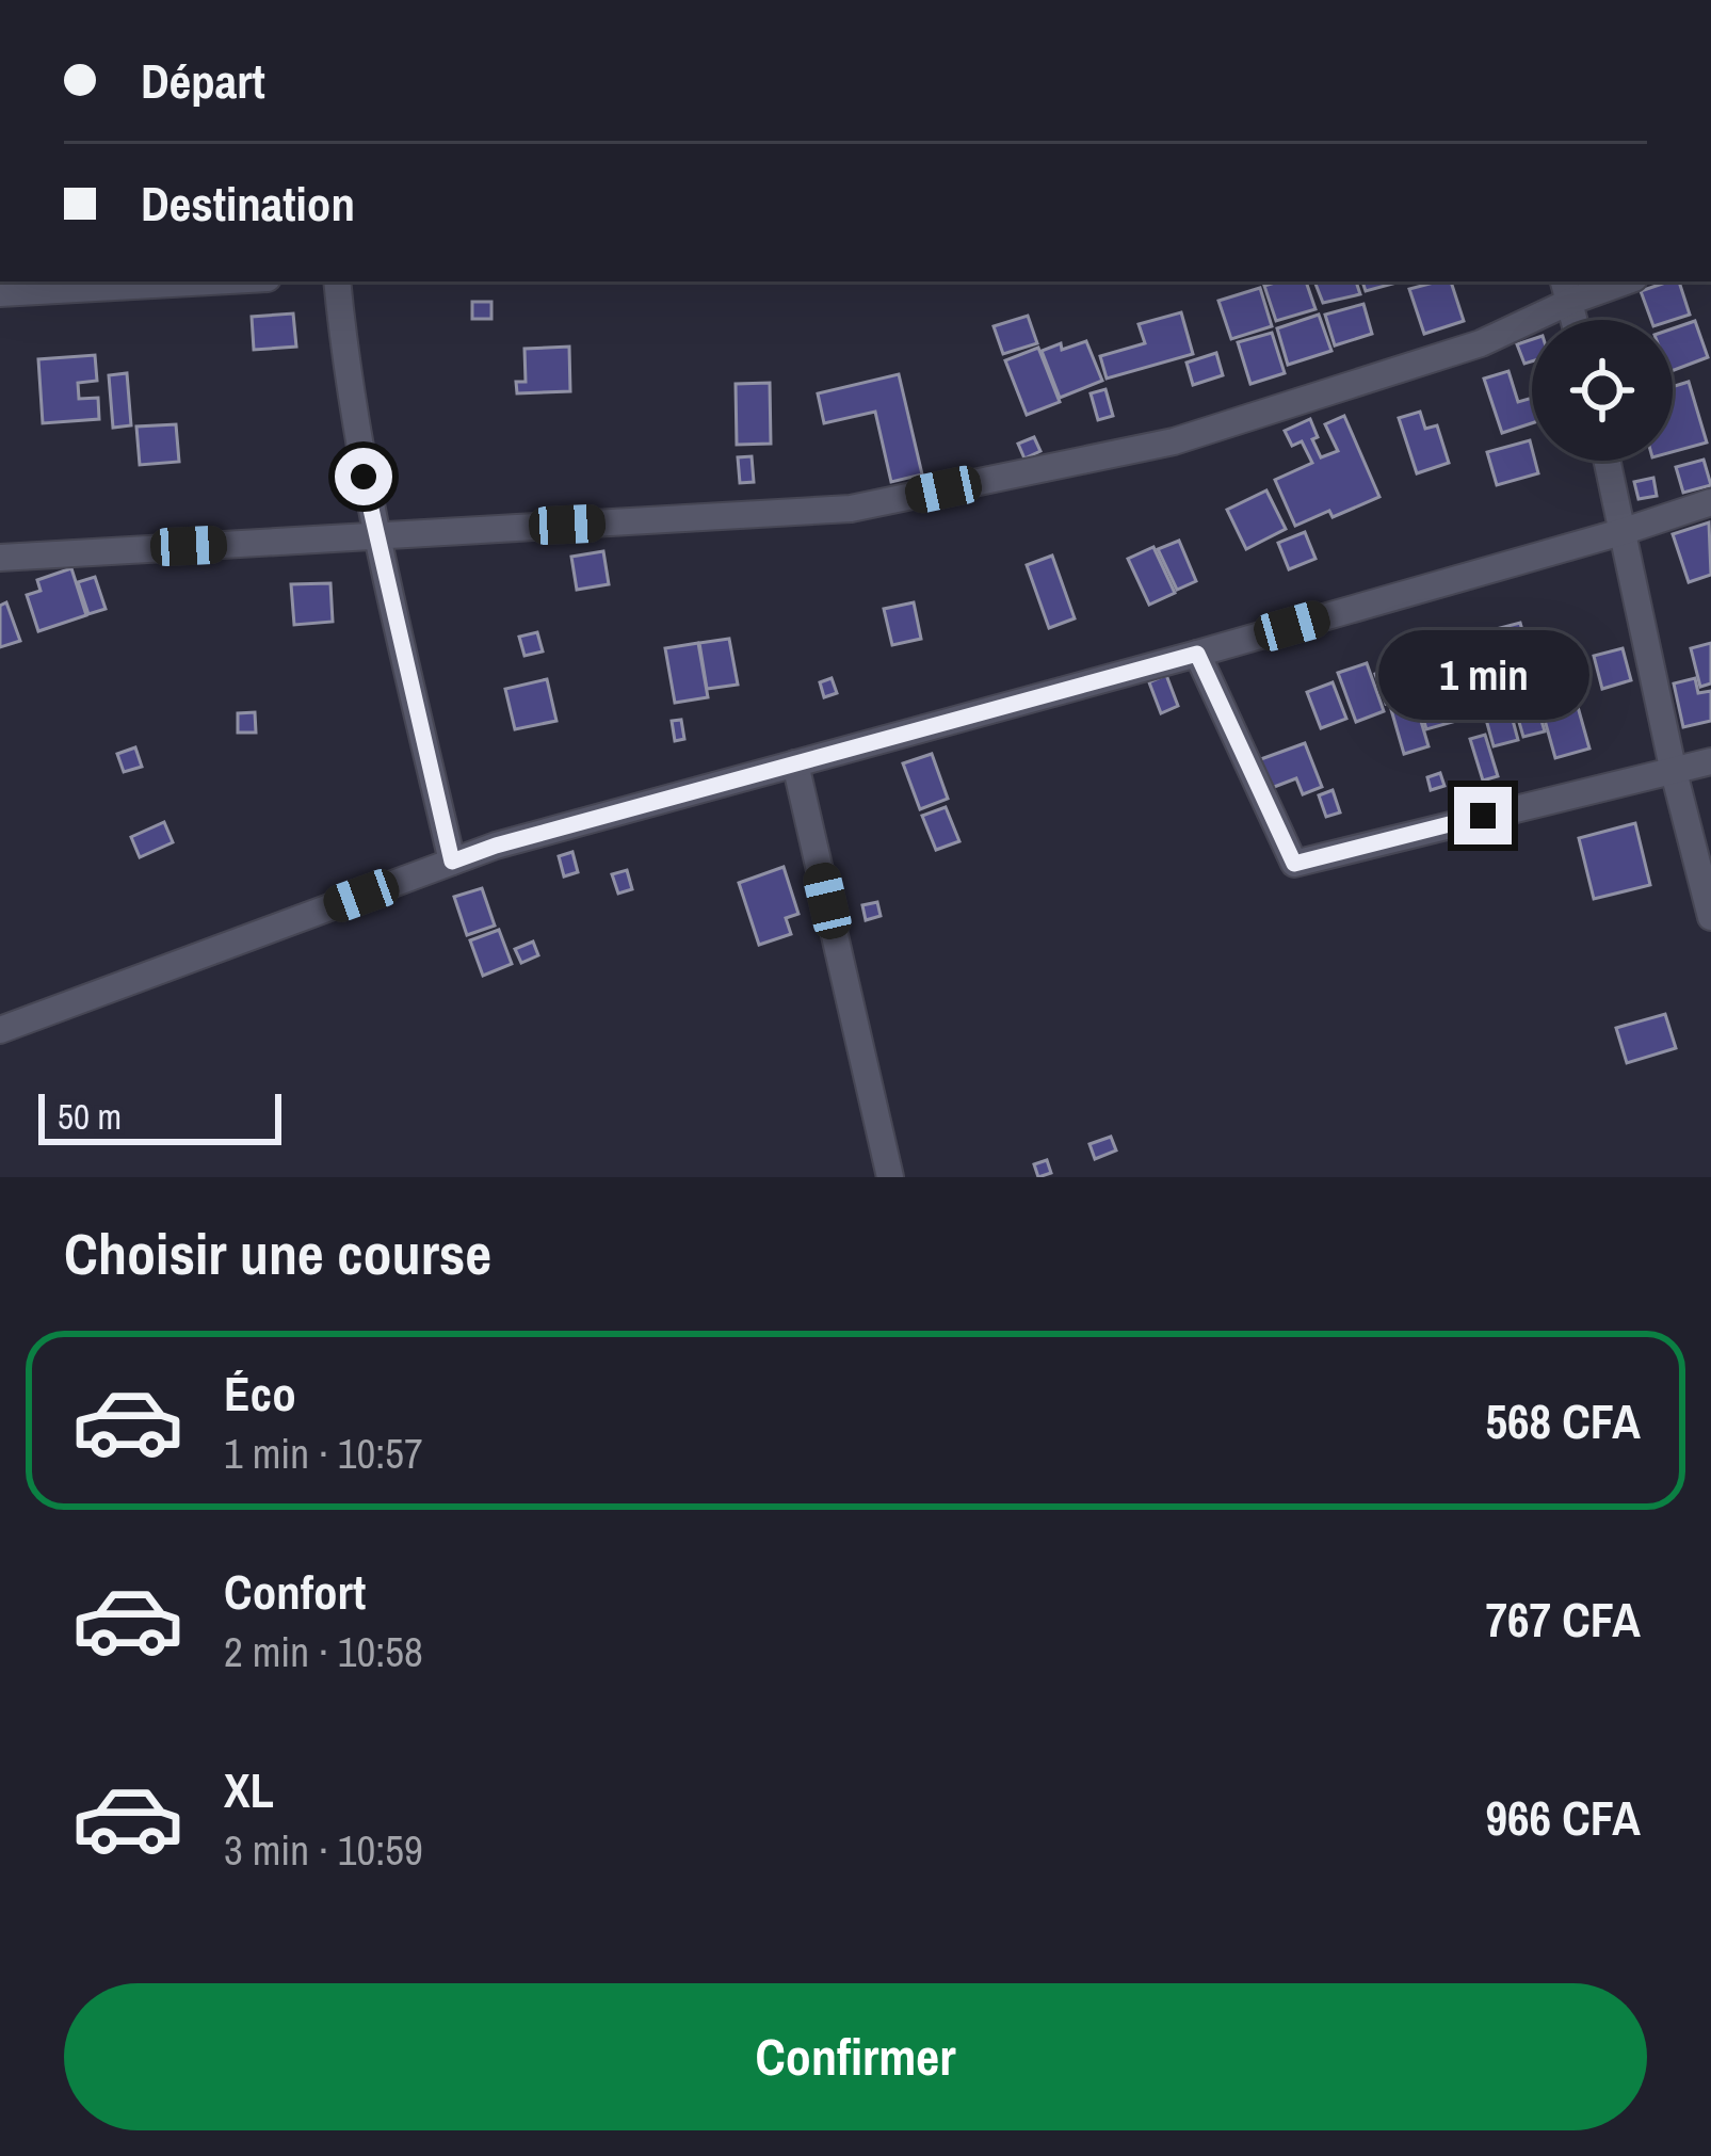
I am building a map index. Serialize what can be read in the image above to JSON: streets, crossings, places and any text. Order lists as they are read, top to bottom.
{
  "scale_bar": "50 m",
  "page": {
    "banner": ["Départ", "Destination"],
    "bubble": "1 min",
    "scale": "50 m",
    "heading": "Choisir une course",
    "list": [
      {
        "name": "Éco",
        "note": "1 min · 10:57",
        "value": "568 CFA"
      },
      {
        "name": "Confort",
        "note": "2 min · 10:58",
        "value": "767 CFA"
      },
      {
        "name": "XL",
        "note": "3 min · 10:59",
        "value": "966 CFA"
      }
    ],
    "buttons": "Confirmer"
  }
}
